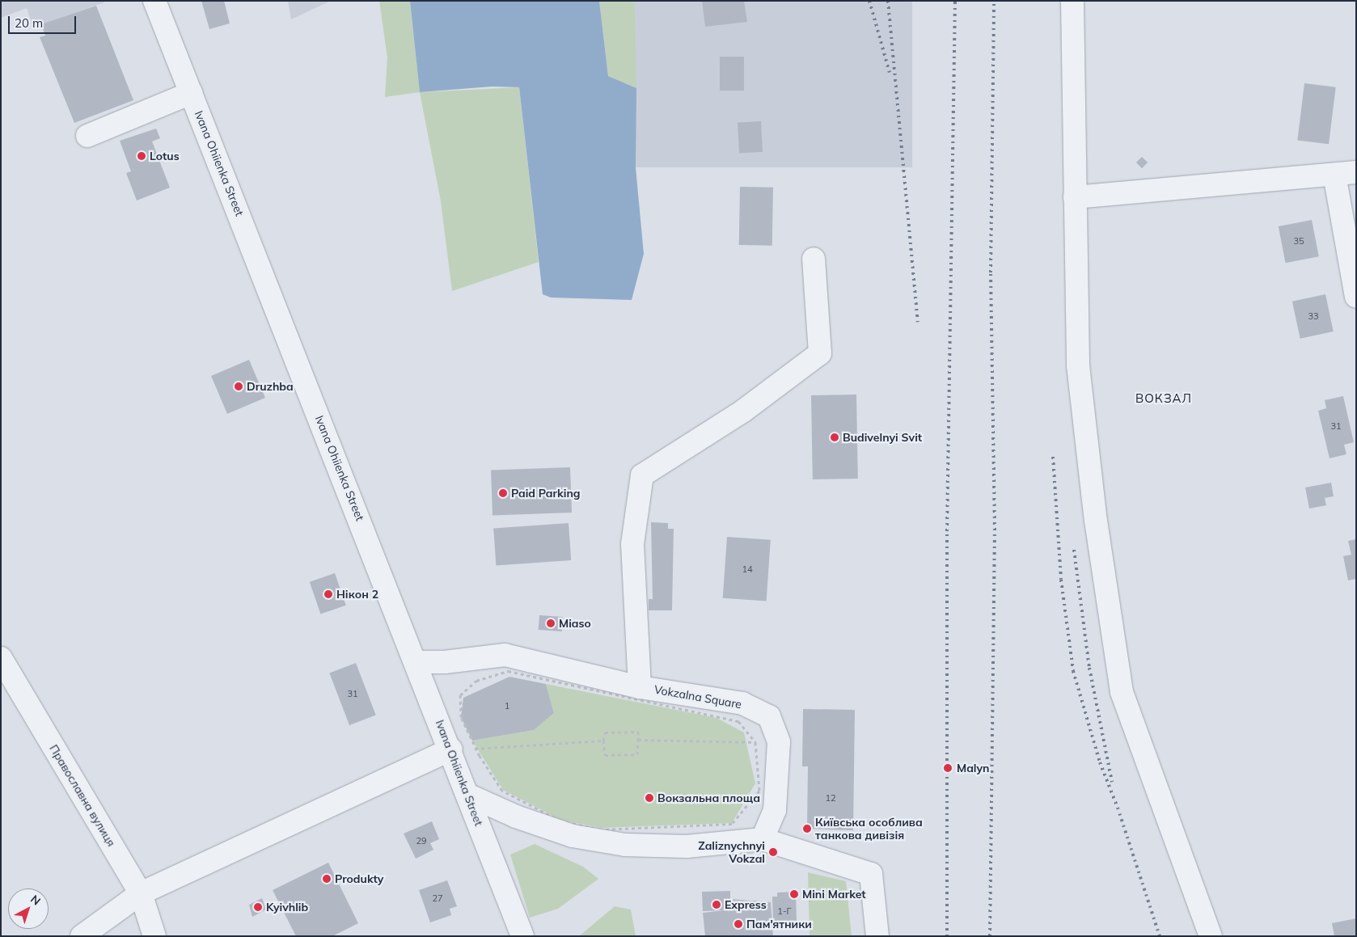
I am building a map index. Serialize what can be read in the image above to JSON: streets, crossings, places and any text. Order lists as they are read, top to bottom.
{
  "streets": {
    "street": ["Ivana Ohiienka Street", "Vokzalna Square", "Православна вулиця"]
  },
  "crossings": [
    ["Ivana Ohiienka Street", "Vokzalna Square"]
  ],
  "districts": ["ВОКЗАЛ"],
  "places": [
    "Lotus",
    "Druzhba",
    "Budivelnyi Svit",
    "Paid Parking",
    "Нікон 2",
    "Miaso",
    "Malyn",
    "Вокзальна площа",
    "Київська особлива танкова дивізія",
    "Zaliznychnyi Vokzal",
    "Produkty",
    "Mini Market",
    "Express",
    "Kyivhlib",
    "Пам'ятники"
  ],
  "house_numbers": [
    "35",
    "33",
    "31",
    "14",
    "31",
    "1",
    "12",
    "29",
    "27",
    "1-Г"
  ],
  "scale_bar": "20 m",
  "north": "top right"
}
